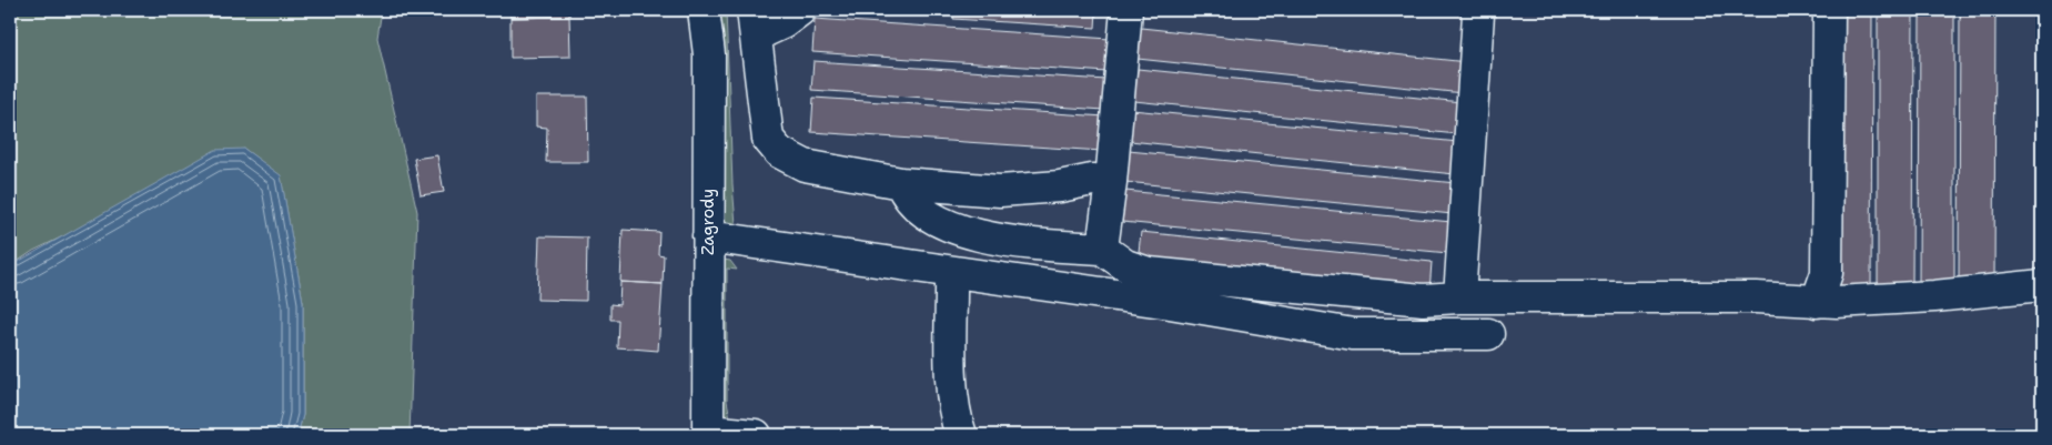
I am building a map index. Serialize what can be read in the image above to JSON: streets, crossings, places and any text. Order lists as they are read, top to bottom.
{
  "streets": {
    "street": ["Zagrody"]
  }
}
